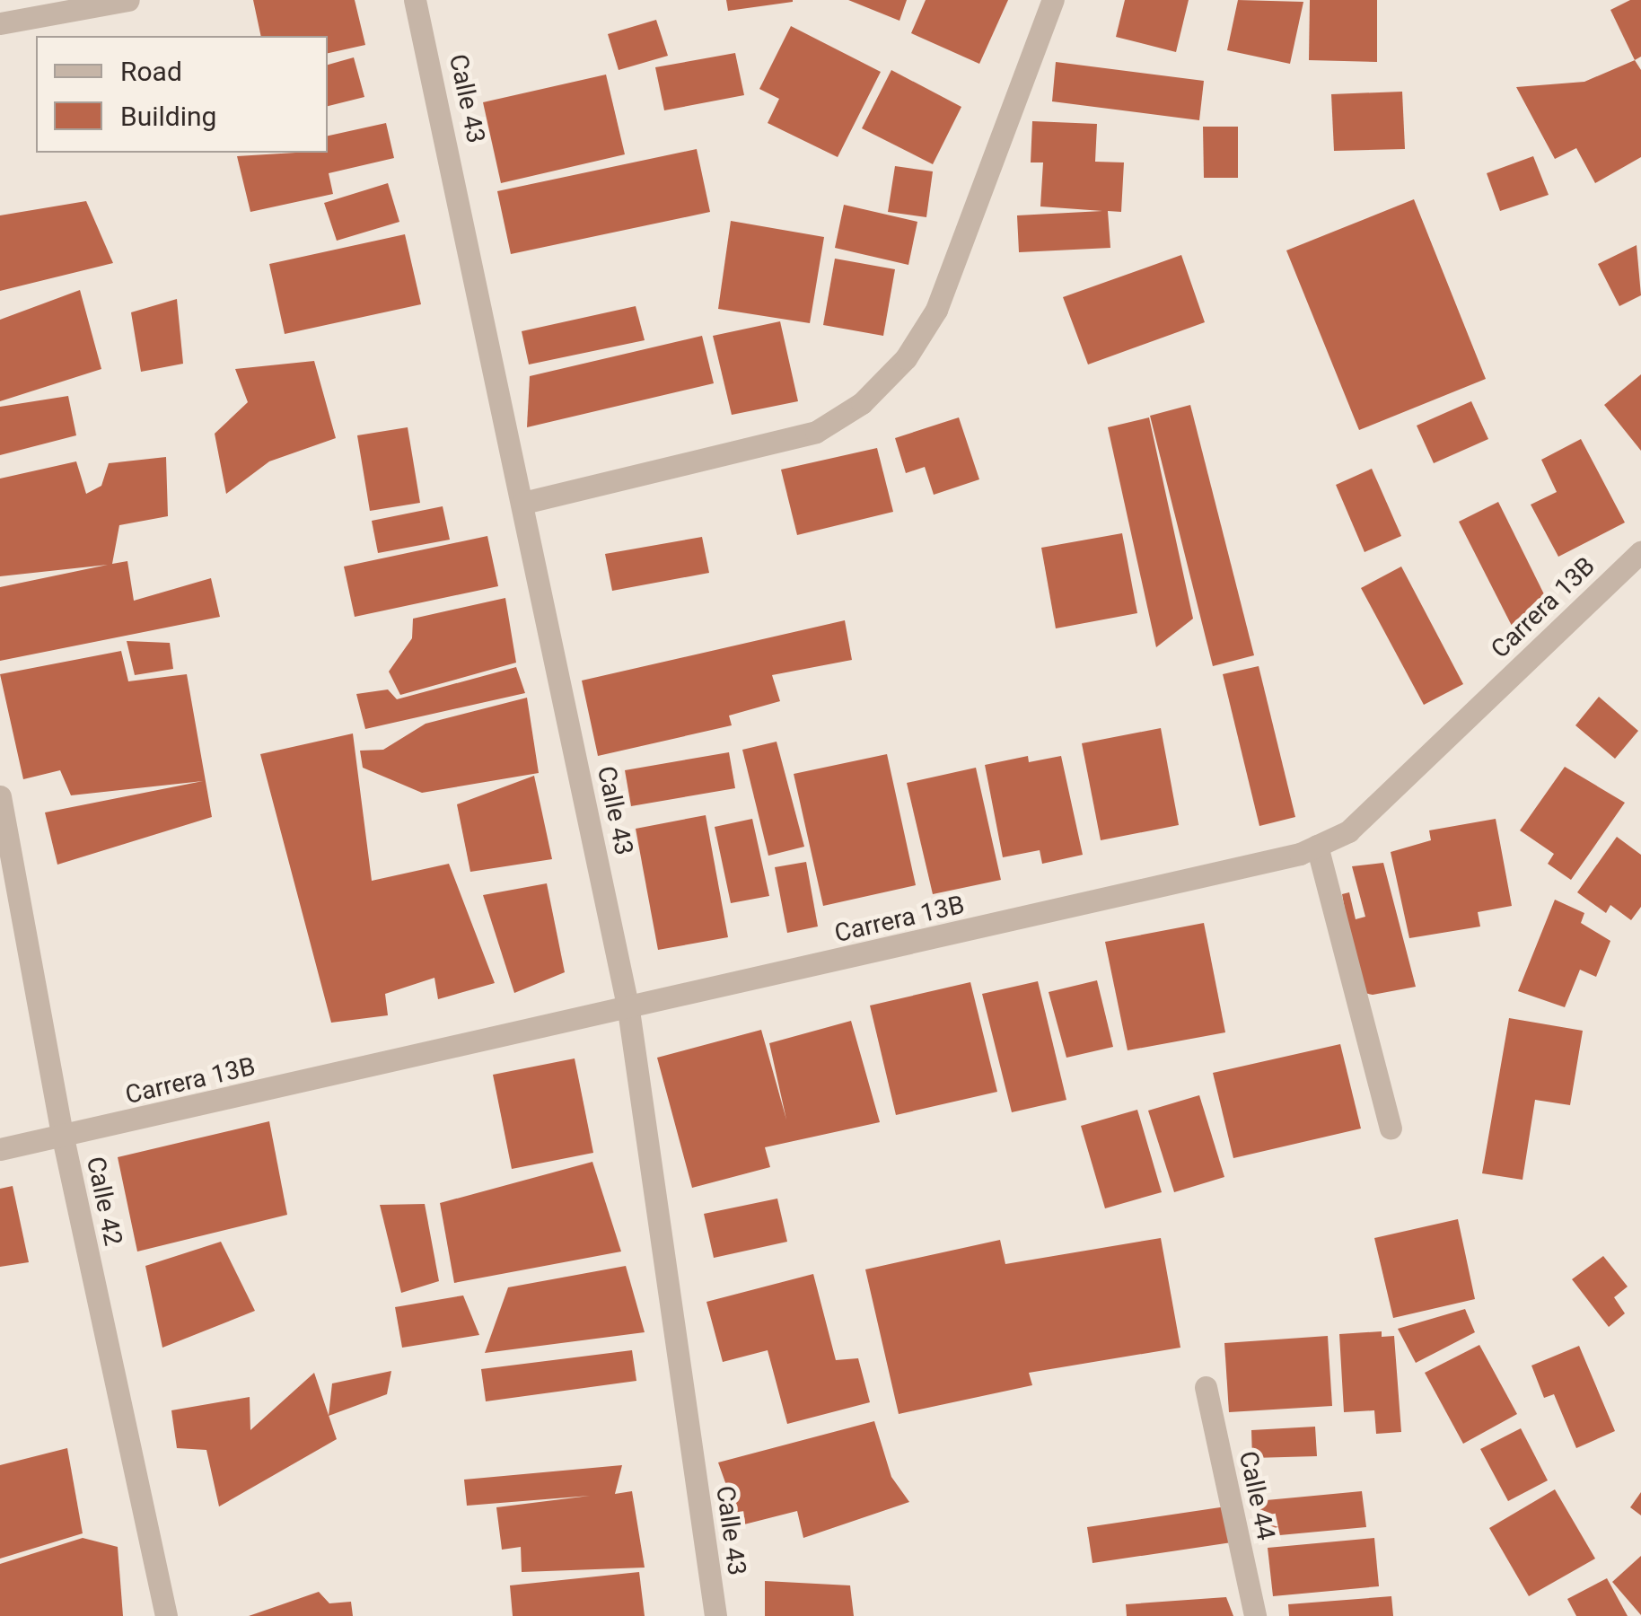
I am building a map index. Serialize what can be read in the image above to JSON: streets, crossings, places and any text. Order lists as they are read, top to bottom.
{
  "streets": {
    "street": [
      "Calle 43",
      "Carrera 13B",
      "Calle 42",
      "Calle 44"
    ]
  },
  "crossings": [
    ["Calle 43", "Carrera 13B"],
    ["Carrera 13B", "Calle 42"]
  ],
  "legend": ["Road", "Building"]
}
